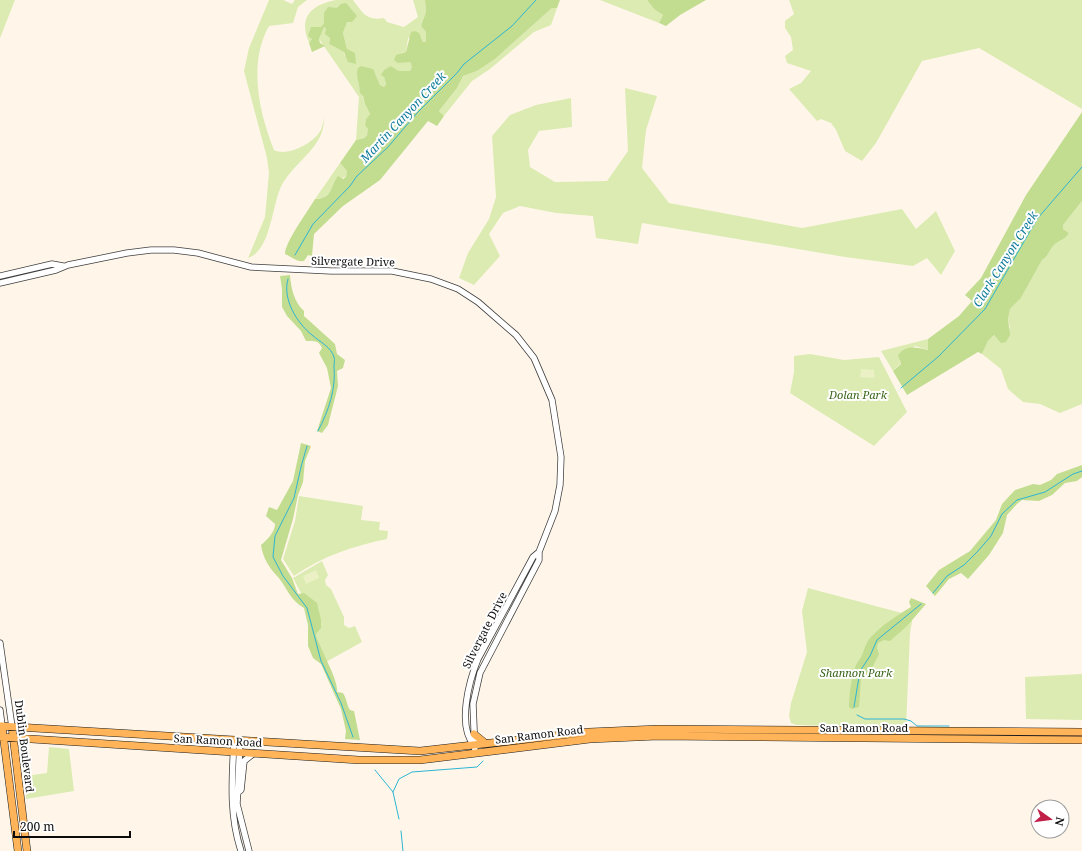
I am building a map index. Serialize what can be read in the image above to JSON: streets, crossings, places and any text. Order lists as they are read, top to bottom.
{
  "streets": {
    "main road": ["San Ramon Road", "Dublin Boulevard"],
    "street": ["Silvergate Drive"]
  },
  "crossings": [
    ["Silvergate Drive", "San Ramon Road"],
    ["San Ramon Road", "Dublin Boulevard"]
  ],
  "water": ["Martin Canyon Creek", "Clark Canyon Creek"],
  "parks": ["Dolan Park", "Shannon Park"],
  "scale_bar": "200 m",
  "north": "right"
}
